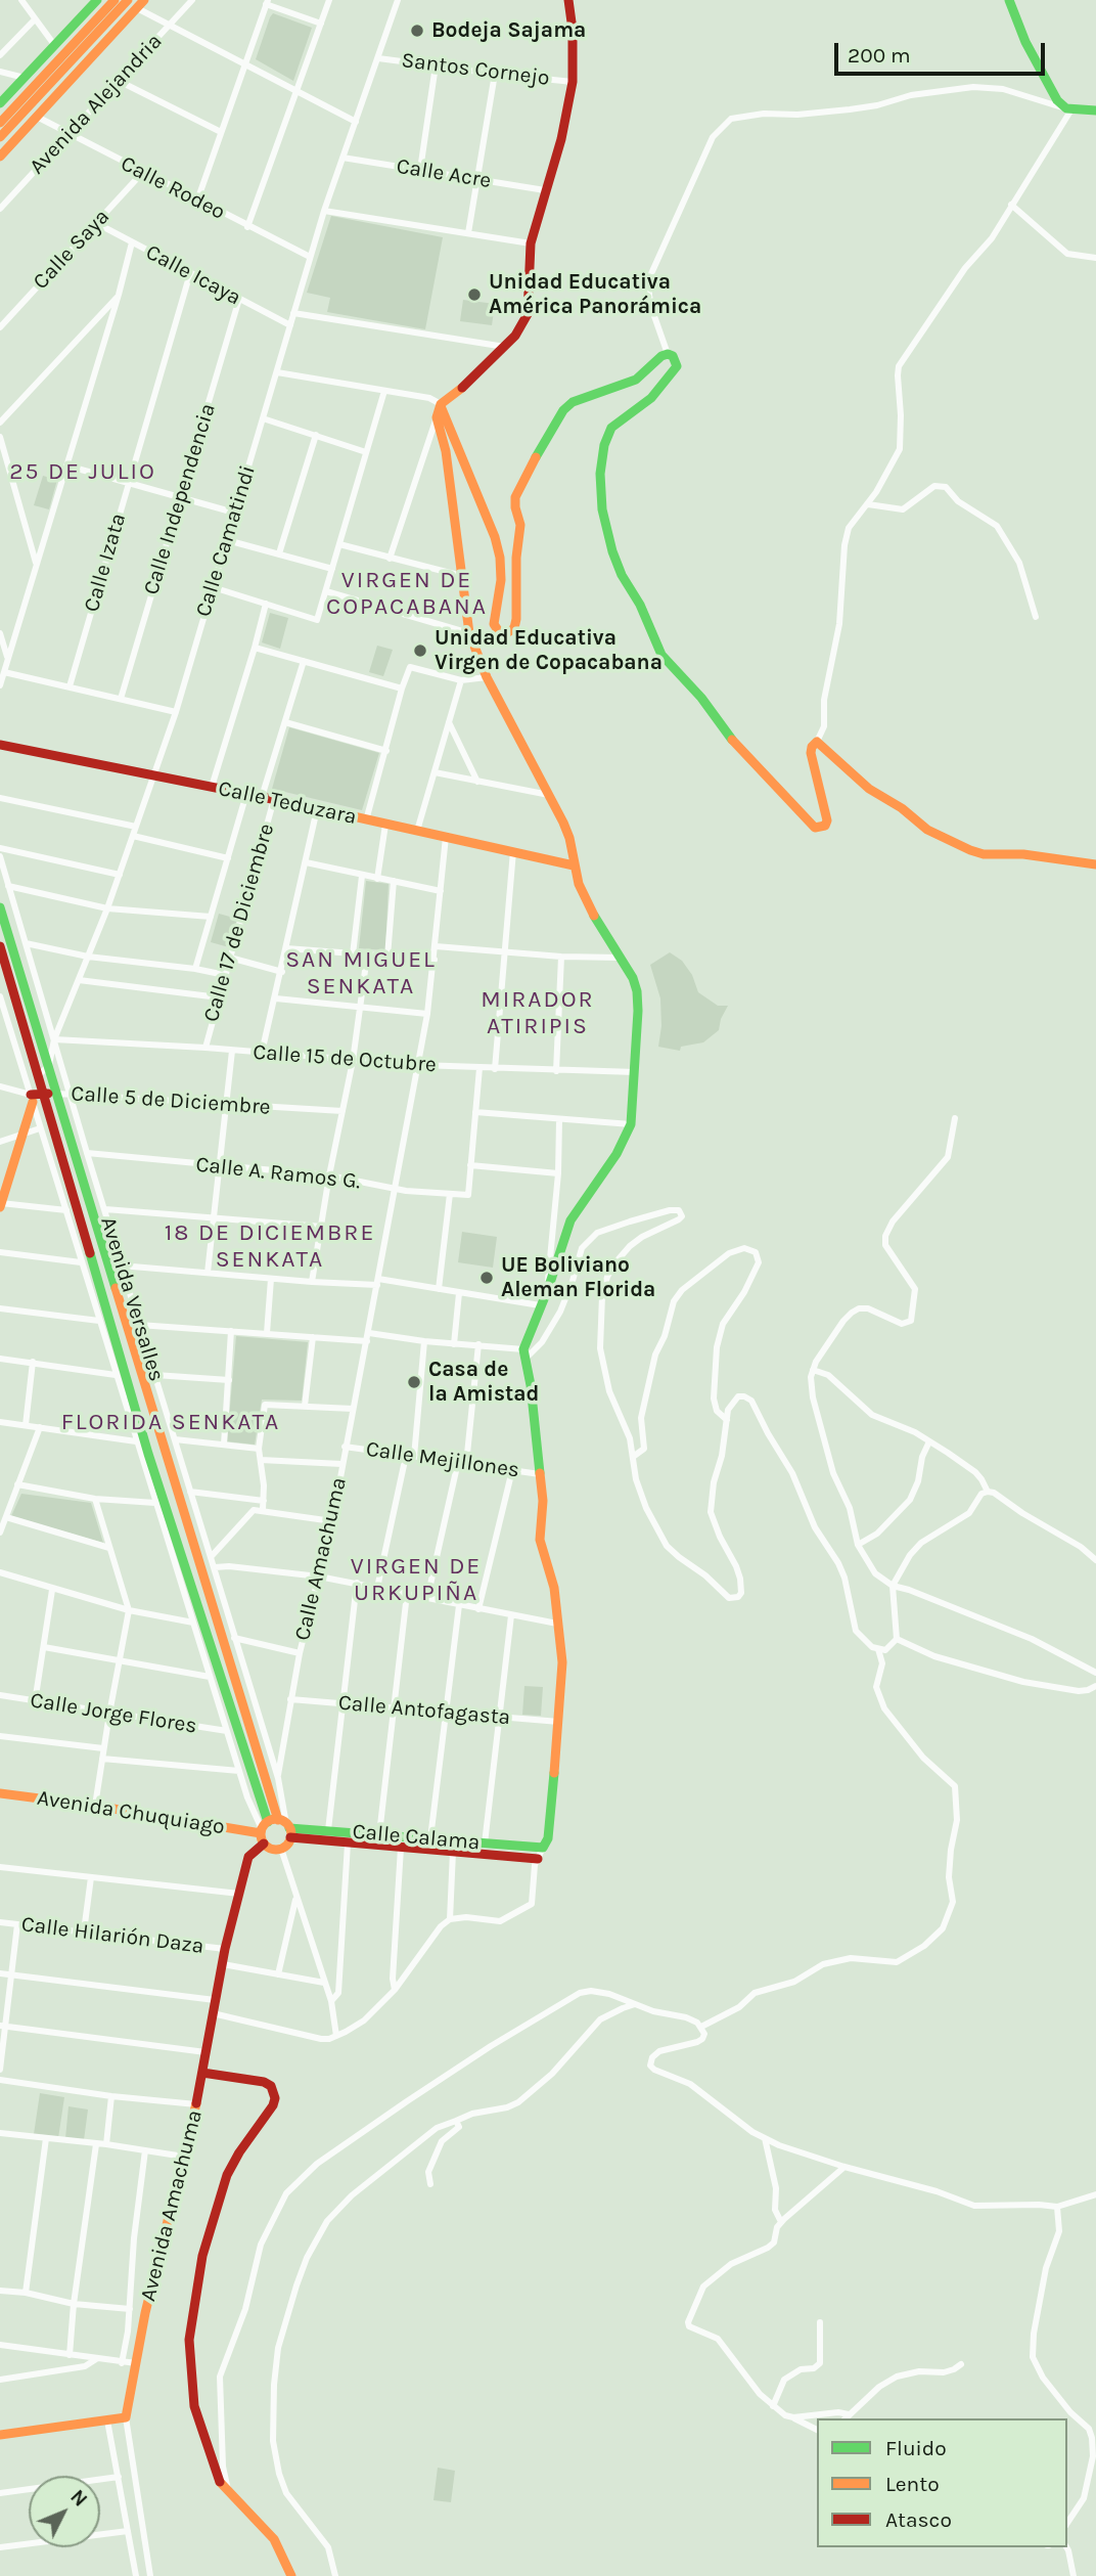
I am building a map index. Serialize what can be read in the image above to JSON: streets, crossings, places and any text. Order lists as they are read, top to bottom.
{
  "streets": {
    "main road": [
      "Calle Teduzara",
      "Calle 5 de Diciembre",
      "Avenida Versalles",
      "Avenida Chuquiago",
      "Calle Calama",
      "Avenida Amachuma"
    ],
    "street": [
      "Santos Cornejo",
      "Avenida Alejandria",
      "Calle Acre",
      "Calle Rodeo",
      "Calle Saya",
      "Calle Icaya",
      "Calle Independencia",
      "Calle Camatindi",
      "Calle Izata",
      "Calle 17 de Diciembre",
      "Calle 15 de Octubre",
      "Calle A. Ramos G.",
      "Calle Mejillones",
      "Calle Amachuma",
      "Calle Antofagasta",
      "Calle Jorge Flores",
      "Calle Hilarión Daza"
    ]
  },
  "crossings": [
    ["Santos Cornejo", "Calle Camatindi"],
    ["Avenida Alejandria", "Calle Rodeo"],
    ["Calle Acre", "Calle Camatindi"],
    ["Calle Rodeo", "Calle Saya"],
    ["Calle Rodeo", "Calle Camatindi"],
    ["Calle Saya", "Calle Icaya"],
    ["Calle Icaya", "Calle Independencia"],
    ["Calle Icaya", "Calle Camatindi"],
    ["Calle Icaya", "Calle Izata"],
    ["Calle Camatindi", "Calle Teduzara"],
    ["Calle Camatindi", "Calle 15 de Octubre"],
    ["Calle Camatindi", "Avenida Versalles"],
    ["Calle Teduzara", "Calle 17 de Diciembre"],
    ["Calle Teduzara", "Calle Amachuma"],
    ["Calle 17 de Diciembre", "Calle 15 de Octubre"],
    ["Calle 15 de Octubre", "Avenida Versalles"],
    ["Calle 15 de Octubre", "Calle Amachuma"],
    ["Calle 5 de Diciembre", "Avenida Versalles"],
    ["Calle A. Ramos G.", "Avenida Versalles"],
    ["Calle A. Ramos G.", "Calle Amachuma"],
    ["Avenida Versalles", "Calle Amachuma"],
    ["Avenida Versalles", "Calle Jorge Flores"],
    ["Avenida Versalles", "Avenida Chuquiago"],
    ["Avenida Versalles", "Calle Calama"],
    ["Avenida Versalles", "Avenida Amachuma"],
    ["Calle Mejillones", "Calle Amachuma"],
    ["Calle Amachuma", "Calle Antofagasta"],
    ["Avenida Chuquiago", "Calle Calama"],
    ["Avenida Chuquiago", "Avenida Amachuma"],
    ["Calle Calama", "Avenida Amachuma"],
    ["Calle Hilarión Daza", "Avenida Amachuma"]
  ],
  "districts": [
    "25 DE JULIO",
    "VIRGEN DE COPACABANA",
    "SAN MIGUEL SENKATA",
    "MIRADOR ATIRIPIS",
    "18 DE DICIEMBRE SENKATA",
    "FLORIDA SENKATA",
    "VIRGEN DE URKUPIÑA"
  ],
  "places": [
    "Bodeja Sajama",
    "Unidad Educativa América Panorámica",
    "Unidad Educativa Virgen de Copacabana",
    "UE Boliviano Aleman Florida",
    "Casa de la Amistad"
  ],
  "legend": ["Fluido", "Lento", "Atasco"],
  "scale_bar": "200 m",
  "north": "top right"
}
